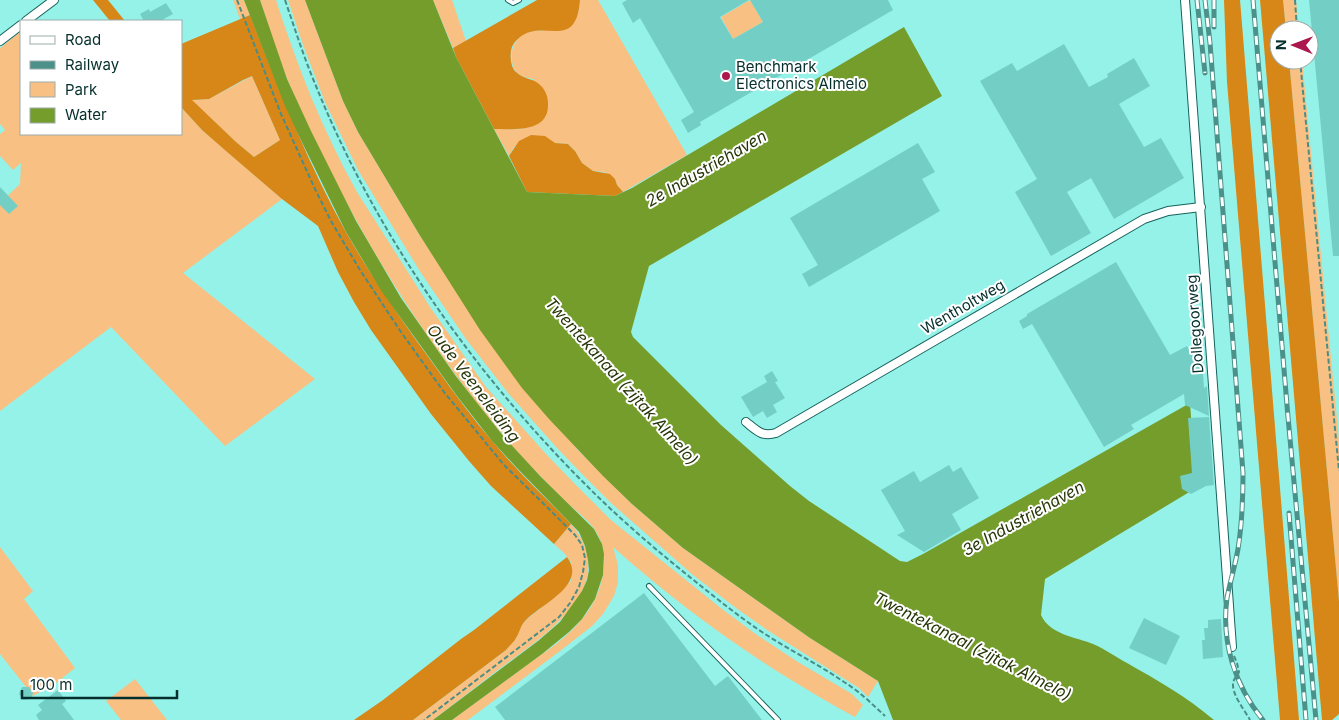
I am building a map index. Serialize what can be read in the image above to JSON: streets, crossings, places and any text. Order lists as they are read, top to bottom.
{
  "streets": {
    "street": ["Wentholtweg", "Dollegoorweg"]
  },
  "crossings": [
    ["Wentholtweg", "Dollegoorweg"]
  ],
  "water": [
    "2e Industriehaven",
    "Twentekanaal (zijtak Almelo)",
    "Oude Veeneleiding",
    "3e Industriehaven"
  ],
  "places": ["Benchmark Electronics Almelo"],
  "legend": [
    "Road",
    "Railway",
    "Park",
    "Water"
  ],
  "scale_bar": "100 m",
  "north": "left"
}
